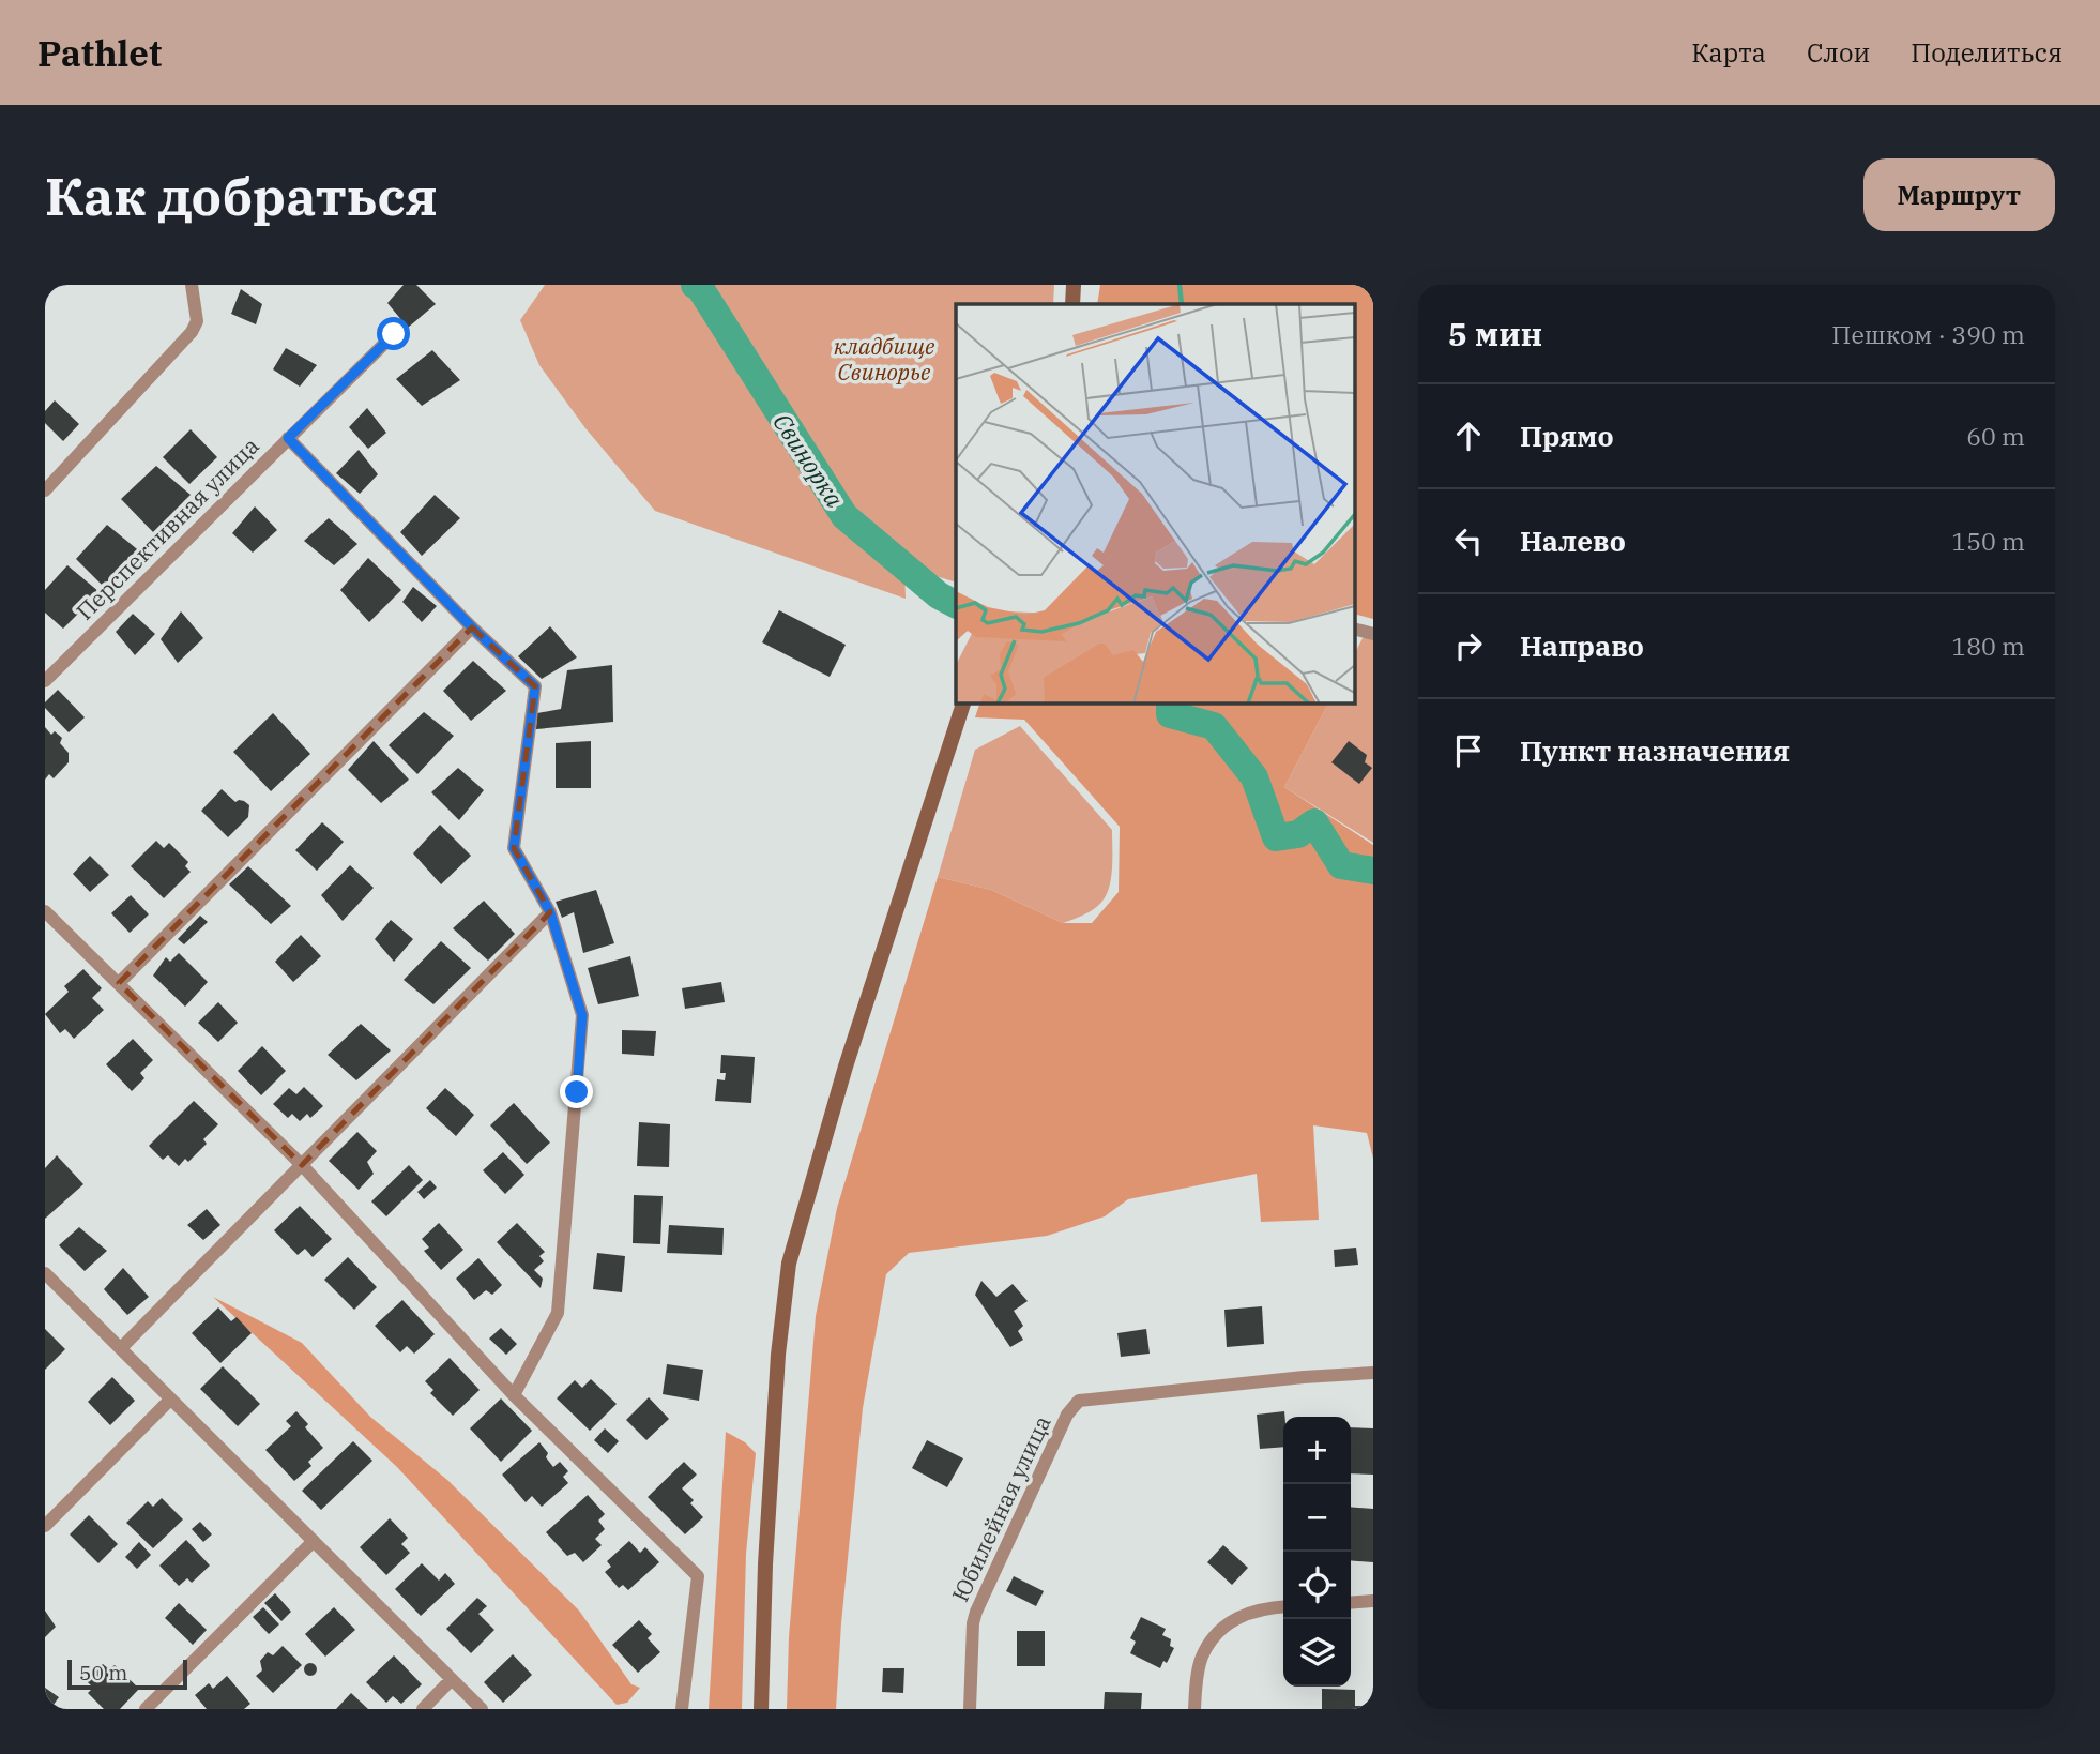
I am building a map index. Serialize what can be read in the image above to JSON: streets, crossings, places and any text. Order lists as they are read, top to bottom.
{
  "streets": {
    "street": ["Перспективная улица", "Юбилейная улица"]
  },
  "water": ["Свинорка"],
  "parks": ["кладбище Свинорье"],
  "scale_bar": "50 m",
  "page": {
    "header": "Pathlet",
    "nav": ["Карта", "Слои", "Поделиться"],
    "buttons": "Маршрут",
    "title": "Как добраться",
    "heading": ["5 мин", "Пешком · 390 m"],
    "list": [
      ["Прямо", "60 m"],
      ["Налево", "150 m"],
      ["Направо", "180 m"],
      "Пункт назначения"
    ],
    "map_buttons": ["+", "−"],
    "scale": "50 m"
  }
}
